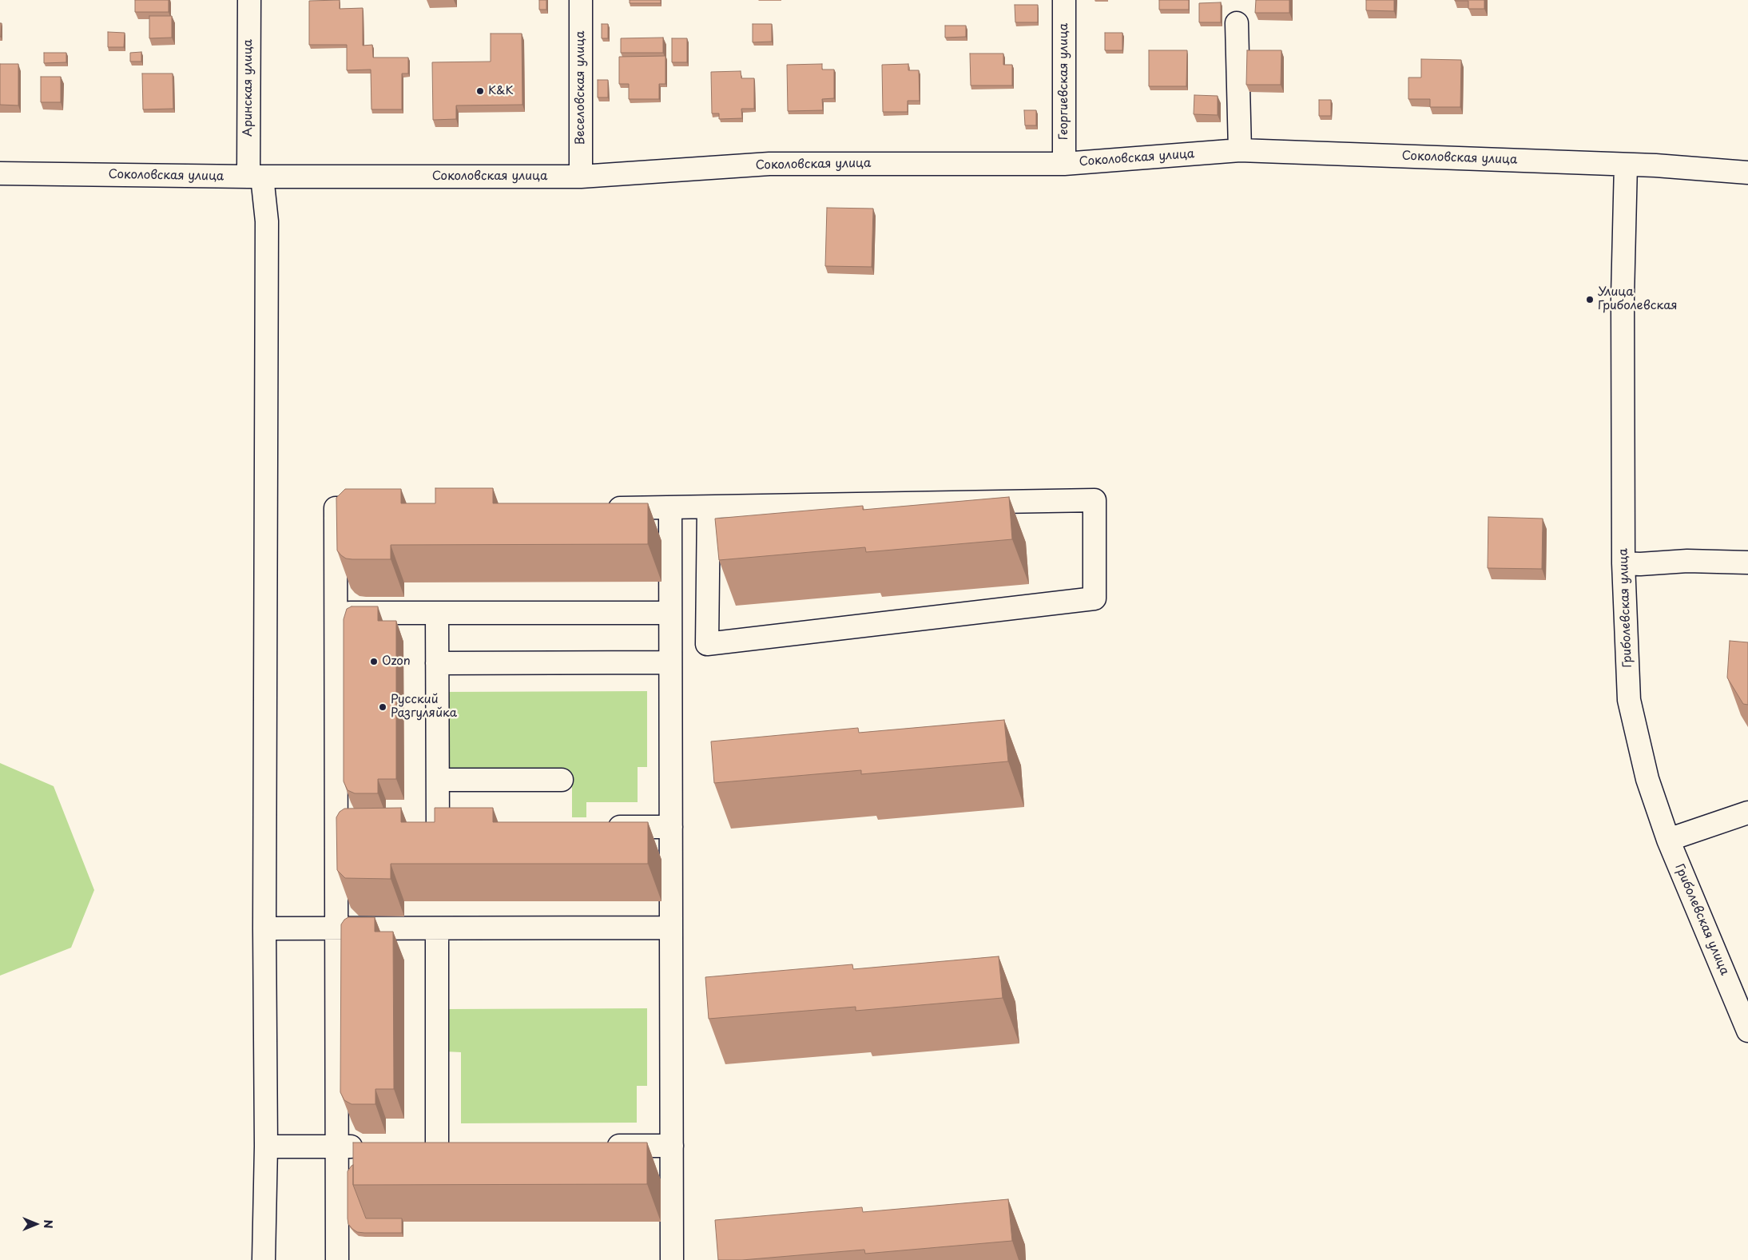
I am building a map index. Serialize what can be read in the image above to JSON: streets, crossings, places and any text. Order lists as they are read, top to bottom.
{
  "streets": {
    "street": [
      "Георгиевская улица",
      "Аринская улица",
      "Веселовская улица",
      "Соколовская улица",
      "Гриболевская улица"
    ]
  },
  "crossings": [
    ["Георгиевская улица", "Соколовская улица"],
    ["Аринская улица", "Соколовская улица"],
    ["Веселовская улица", "Соколовская улица"],
    ["Соколовская улица", "Гриболевская улица"]
  ],
  "places": [
    "K&K",
    "Улица Гриболевская",
    "Ozon",
    "Русский Разгуляйка"
  ],
  "north": "right"
}
